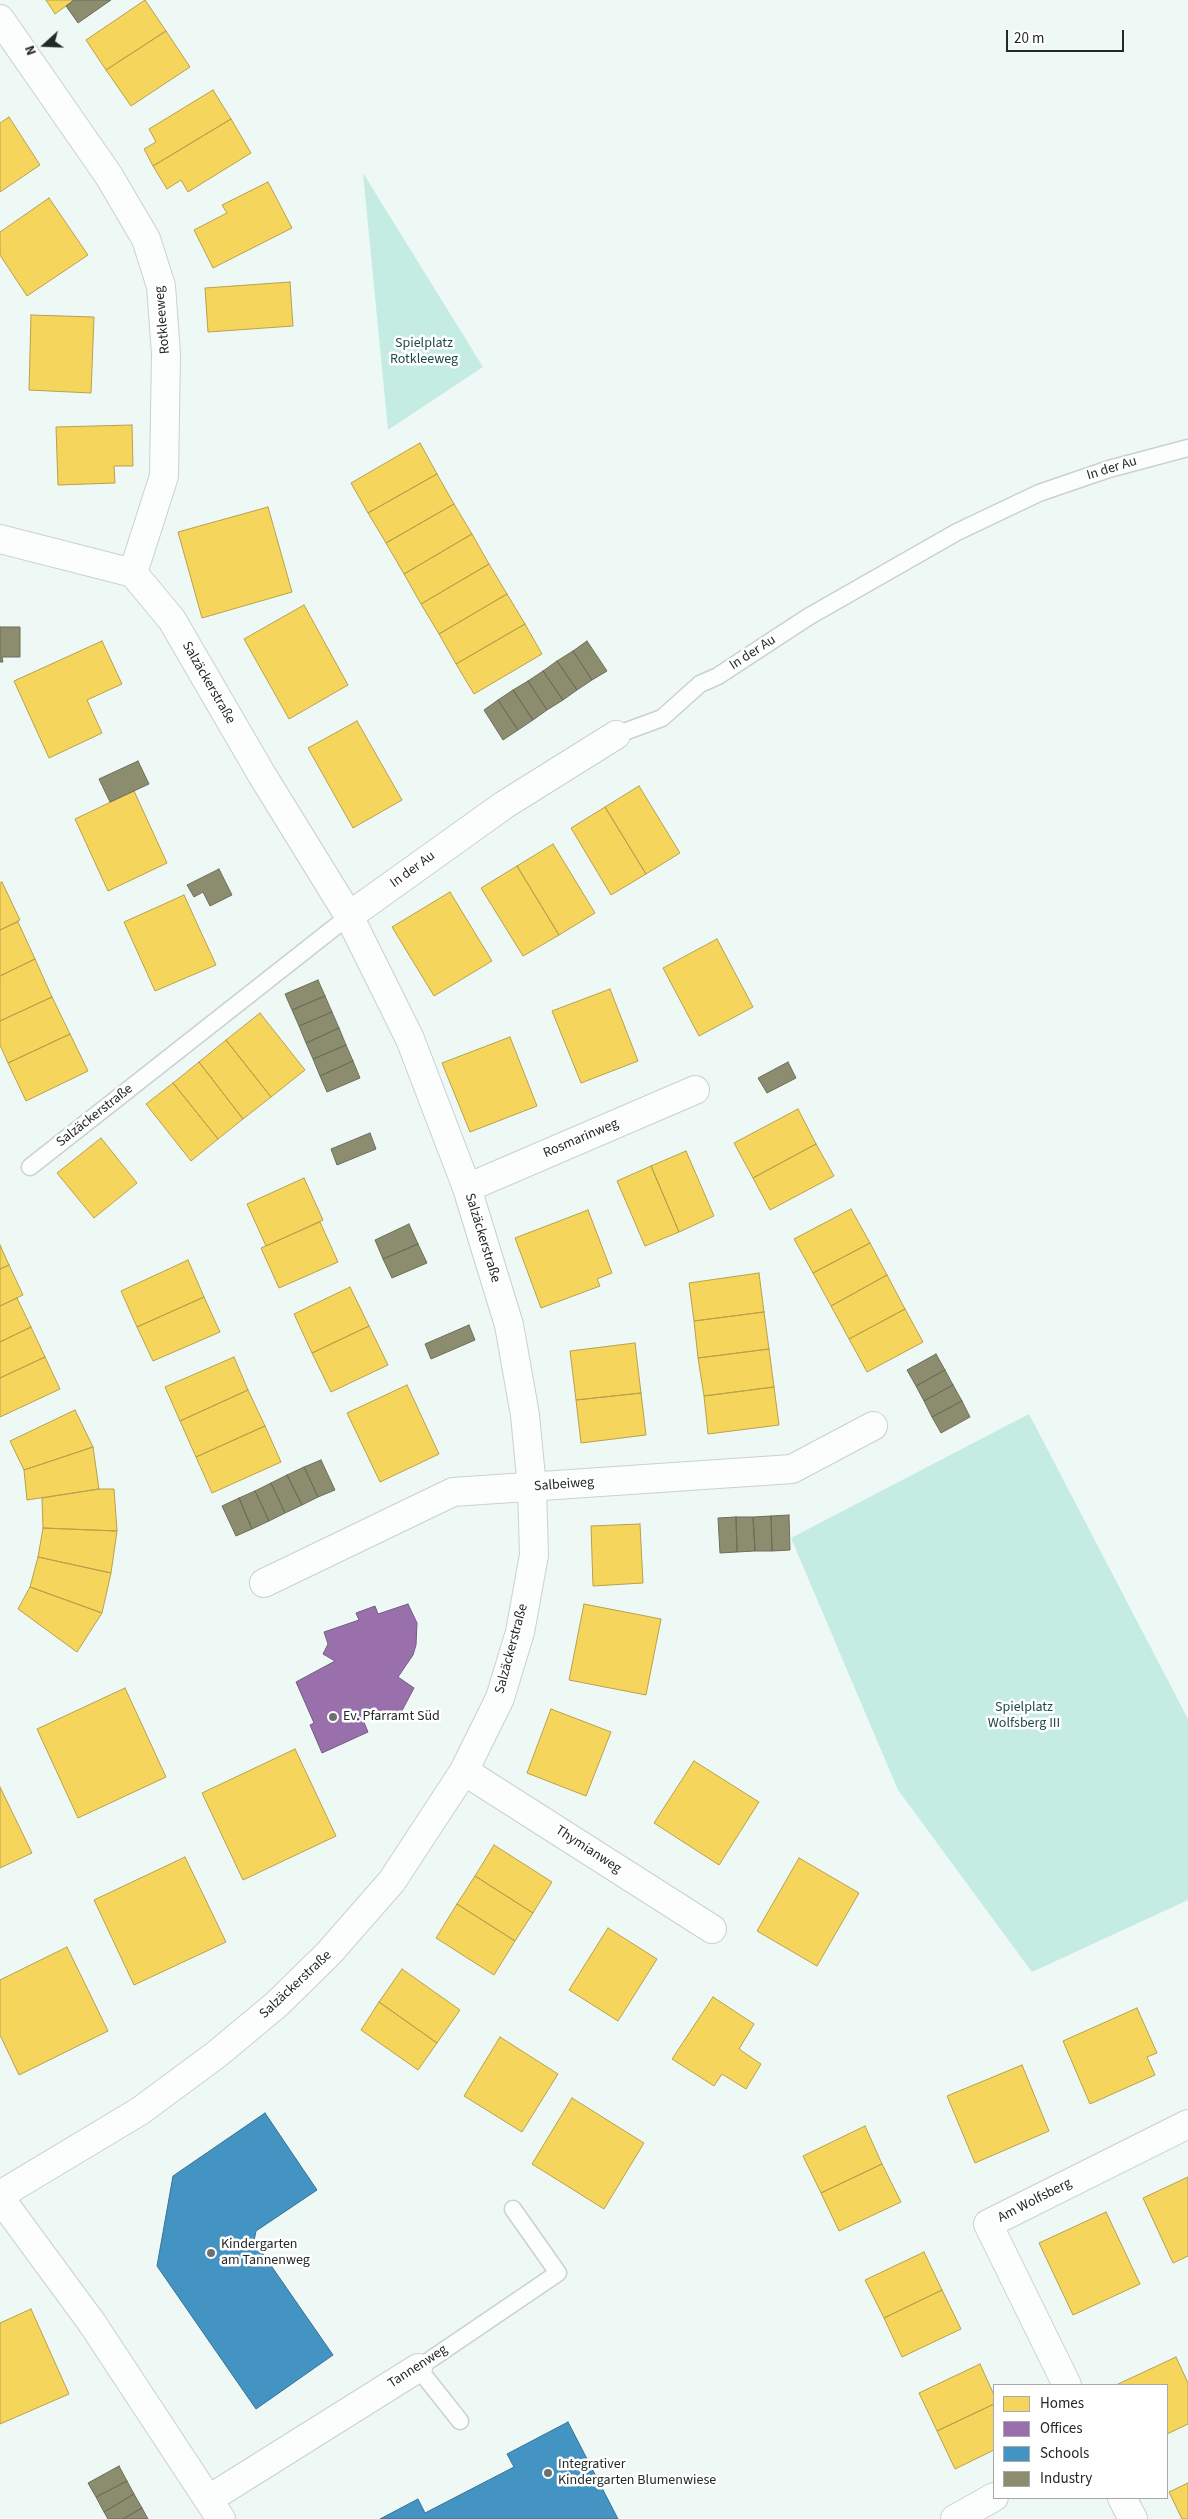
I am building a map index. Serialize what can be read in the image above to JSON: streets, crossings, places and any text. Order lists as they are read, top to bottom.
{
  "streets": {
    "street": [
      "Rotkleeweg",
      "In der Au",
      "Salzäckerstraße",
      "Rosmarinweg",
      "Salbeiweg",
      "Thymianweg",
      "Am Wolfsberg",
      "Tannenweg"
    ]
  },
  "crossings": [
    ["Rotkleeweg", "Salzäckerstraße"],
    ["In der Au", "Salzäckerstraße"],
    ["Salzäckerstraße", "Rosmarinweg"],
    ["Salzäckerstraße", "Salbeiweg"],
    ["Salzäckerstraße", "Thymianweg"],
    ["Salzäckerstraße", "Tannenweg"]
  ],
  "parks": ["Spielplatz Rotkleeweg", "Spielplatz Wolfsberg III"],
  "places": ["Ev. Pfarramt Süd", "Kindergarten am Tannenweg", "Integrativer Kindergarten Blumenwiese"],
  "legend": [
    "Homes",
    "Offices",
    "Schools",
    "Industry"
  ],
  "scale_bar": "20 m",
  "north": "left"
}
